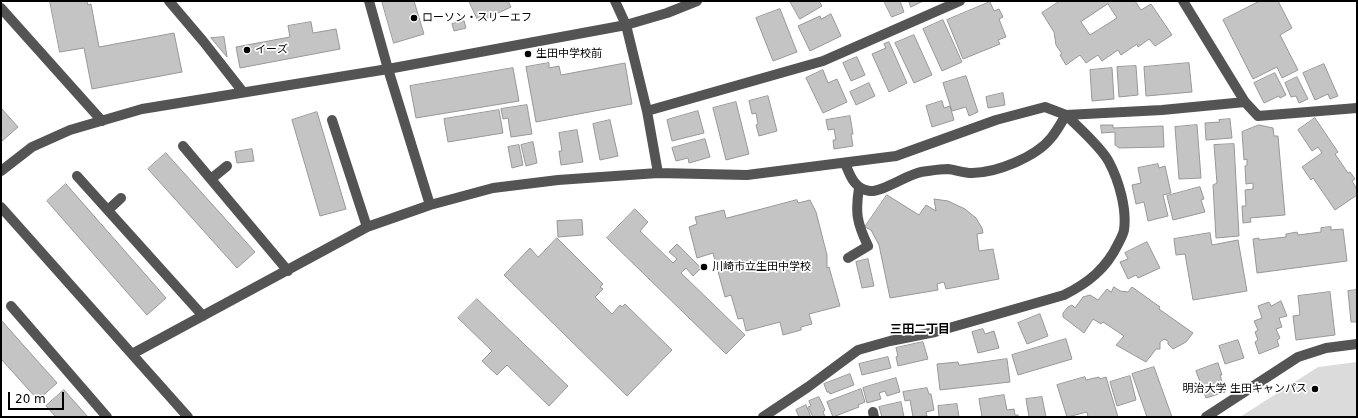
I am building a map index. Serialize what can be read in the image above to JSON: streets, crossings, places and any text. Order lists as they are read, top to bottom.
{
  "districts": ["三田二丁目"],
  "places": [
    "ローソン・スリーエフ",
    "イーズ",
    "生田中学校前",
    "川崎市立生田中学校",
    "明治大学 生田キャンパス"
  ],
  "scale_bar": "20 m"
}
